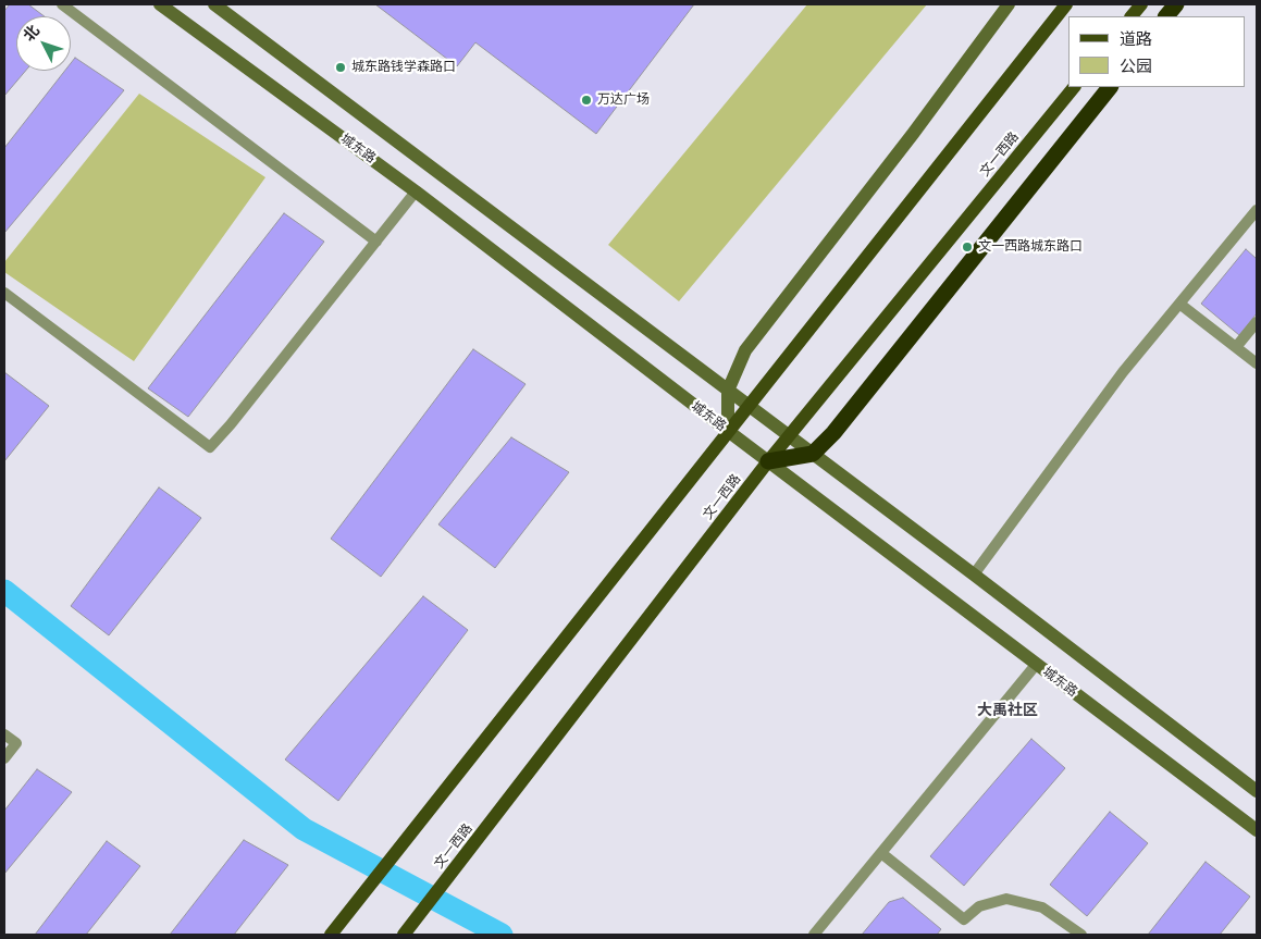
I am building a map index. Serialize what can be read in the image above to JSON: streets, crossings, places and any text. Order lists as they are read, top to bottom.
{
  "streets": {
    "main road": ["文一西路"],
    "street": ["城东路"]
  },
  "crossings": [
    ["城东路", "文一西路"]
  ],
  "districts": ["大禹社区"],
  "places": ["城东路钱学森路口", "万达广场", "文一西路城东路口"],
  "legend": ["道路", "公园"],
  "north": "top left"
}
